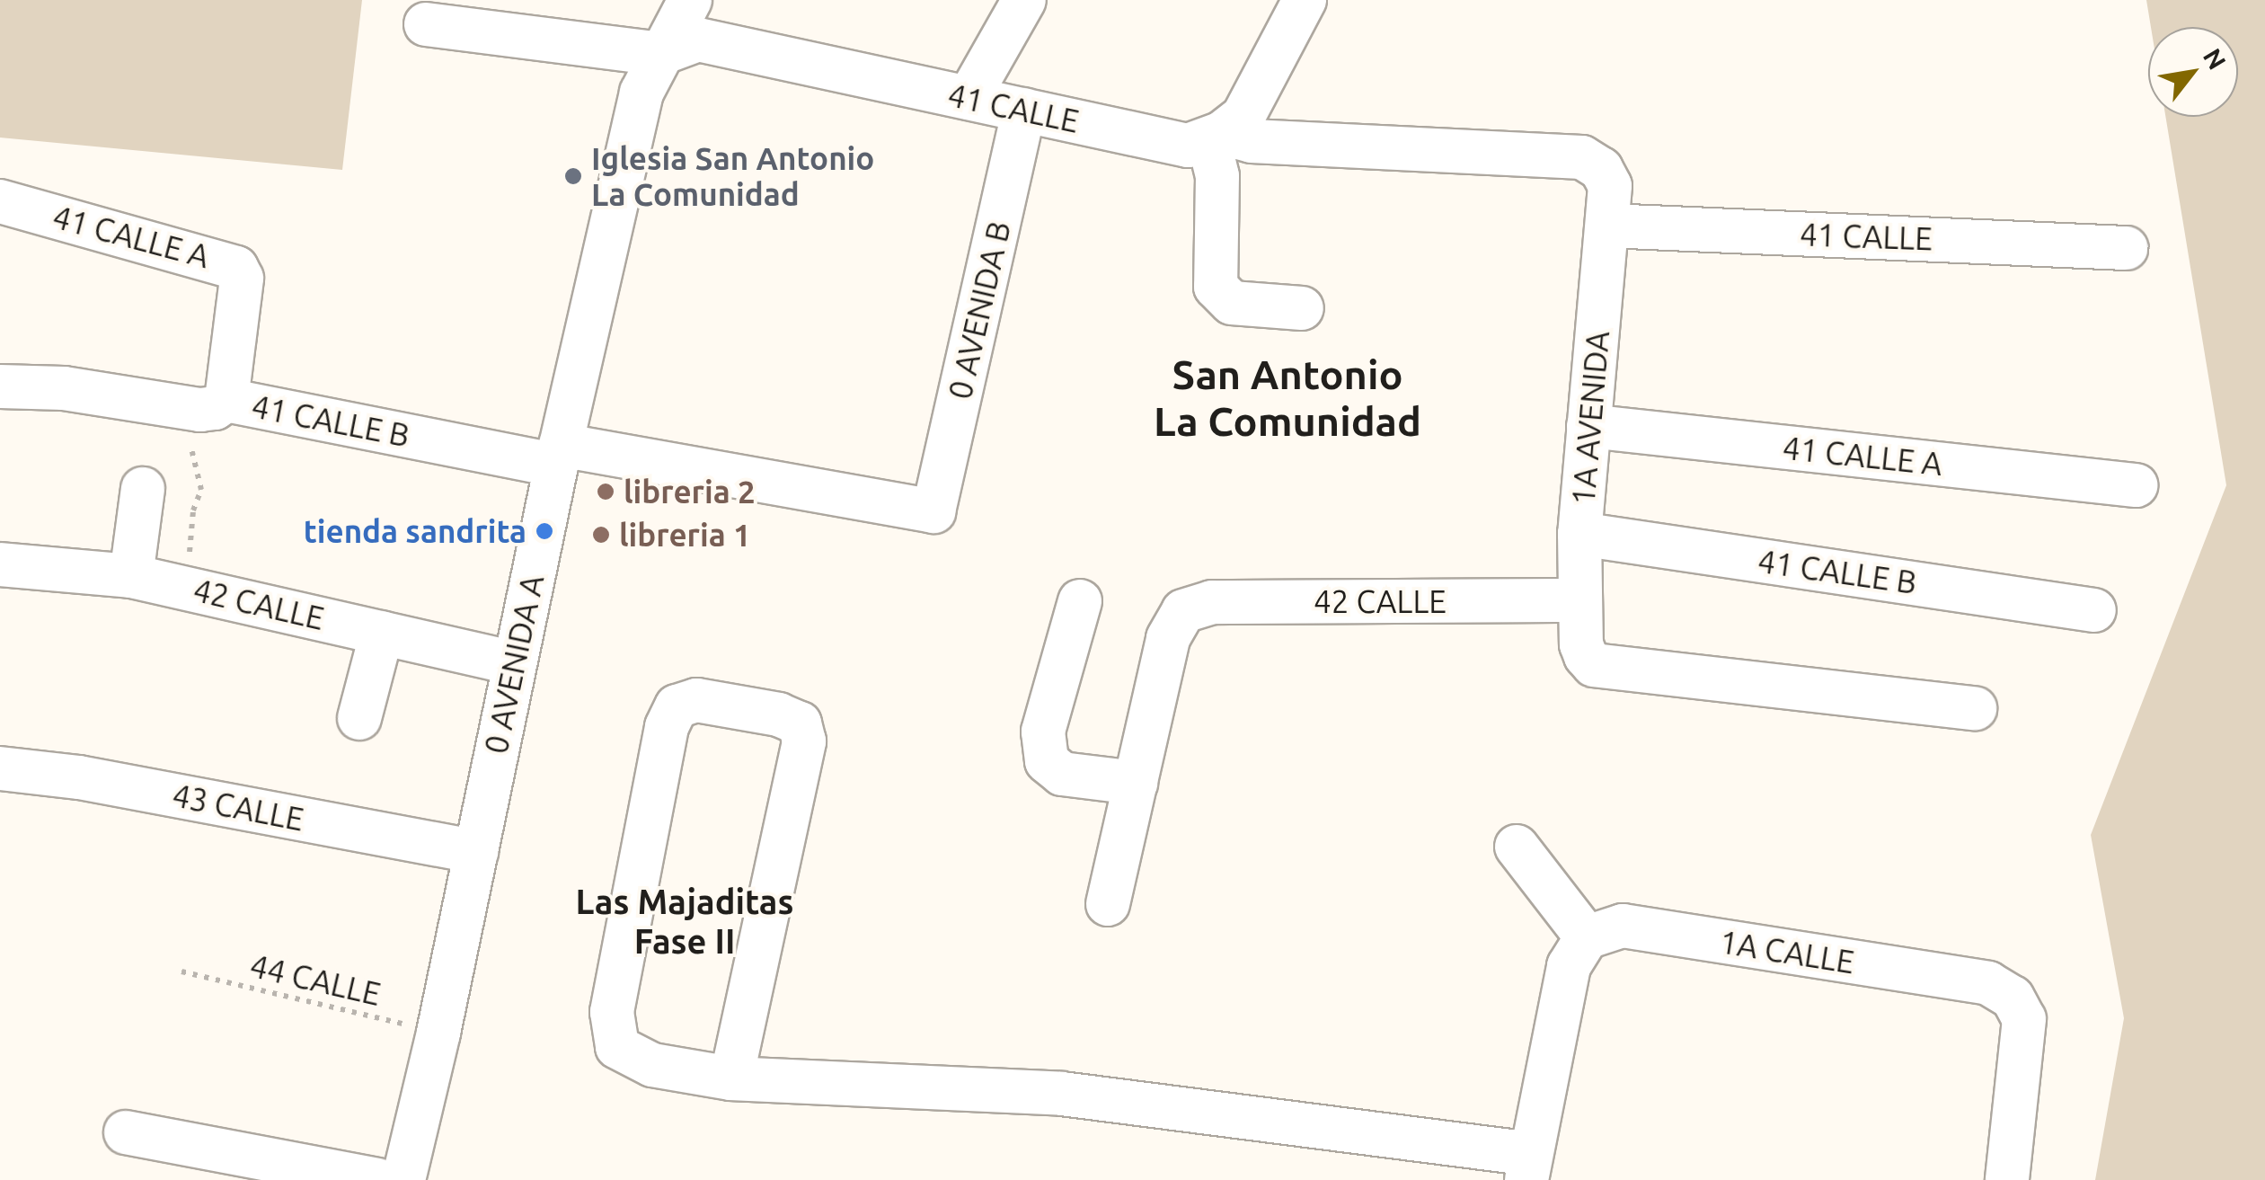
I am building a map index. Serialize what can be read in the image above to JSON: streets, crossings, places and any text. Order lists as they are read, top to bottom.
{
  "streets": {
    "street": [
      "41 CALLE",
      "41 CALLE A",
      "0 AVENIDA B",
      "1A AVENIDA",
      "41 CALLE B",
      "42 CALLE",
      "0 AVENIDA A",
      "43 CALLE",
      "1A CALLE"
    ],
    "path": ["44 CALLE"]
  },
  "crossings": [
    ["41 CALLE", "0 AVENIDA B"],
    ["41 CALLE", "1A AVENIDA"],
    ["41 CALLE", "0 AVENIDA A"],
    ["41 CALLE A", "1A AVENIDA"],
    ["41 CALLE A", "41 CALLE B"],
    ["0 AVENIDA B", "41 CALLE B"],
    ["0 AVENIDA B", "0 AVENIDA A"],
    ["1A AVENIDA", "41 CALLE B"],
    ["1A AVENIDA", "42 CALLE"],
    ["41 CALLE B", "0 AVENIDA A"],
    ["42 CALLE", "0 AVENIDA A"],
    ["0 AVENIDA A", "43 CALLE"],
    ["0 AVENIDA A", "44 CALLE"]
  ],
  "districts": ["San Antonio La Comunidad", "Las Majaditas Fase II"],
  "places": [
    "Iglesia San Antonio La Comunidad",
    "libreria 2",
    "tienda sandrita",
    "libreria 1"
  ],
  "north": "top right"
}
